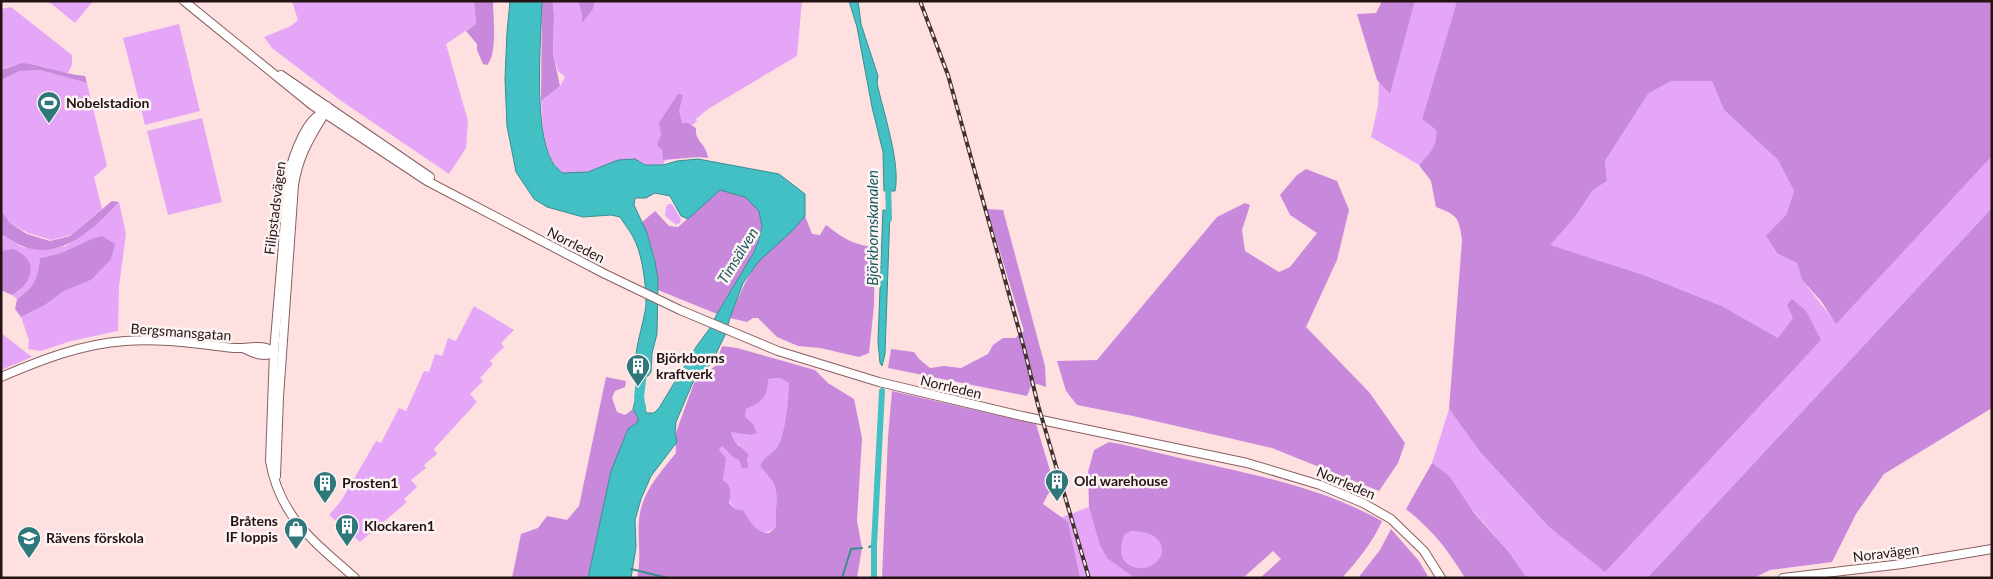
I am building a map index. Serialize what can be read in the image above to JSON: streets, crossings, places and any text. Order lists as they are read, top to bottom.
{
  "streets": {
    "street": [
      "Filipstadsvägen",
      "Norrleden",
      "Bergsmansgatan",
      "Noravägen"
    ]
  },
  "crossings": [
    ["Filipstadsvägen", "Norrleden"],
    ["Filipstadsvägen", "Bergsmansgatan"]
  ],
  "water": ["Björkbornskanalen", "Timsälven"],
  "places": {
    "sports": ["Nobelstadion"],
    "building": [
      "Björkborns kraftverk",
      "Old warehouse",
      "Prosten1",
      "Klockaren1"
    ],
    "shop": ["Bråtens IF loppis"],
    "school or university": ["Rävens förskola"]
  }
}
